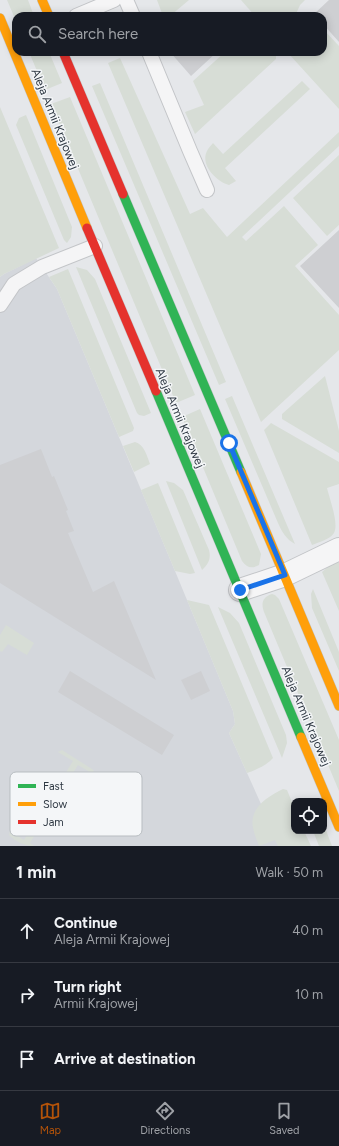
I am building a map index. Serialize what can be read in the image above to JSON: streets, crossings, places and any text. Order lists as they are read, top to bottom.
{
  "streets": {
    "street": ["Aleja Armii Krajowej"]
  },
  "legend": ["Fast", "Slow", "Jam"],
  "page": {
    "search": "Search here",
    "heading": ["1 min", "Walk · 50 m"],
    "list": [
      ["Continue", "Aleja Armii Krajowej", "40 m"],
      ["Turn right", "Armii Krajowej", "10 m"],
      "Arrive at destination"
    ],
    "nav": ["Map", "Directions", "Saved"]
  }
}
